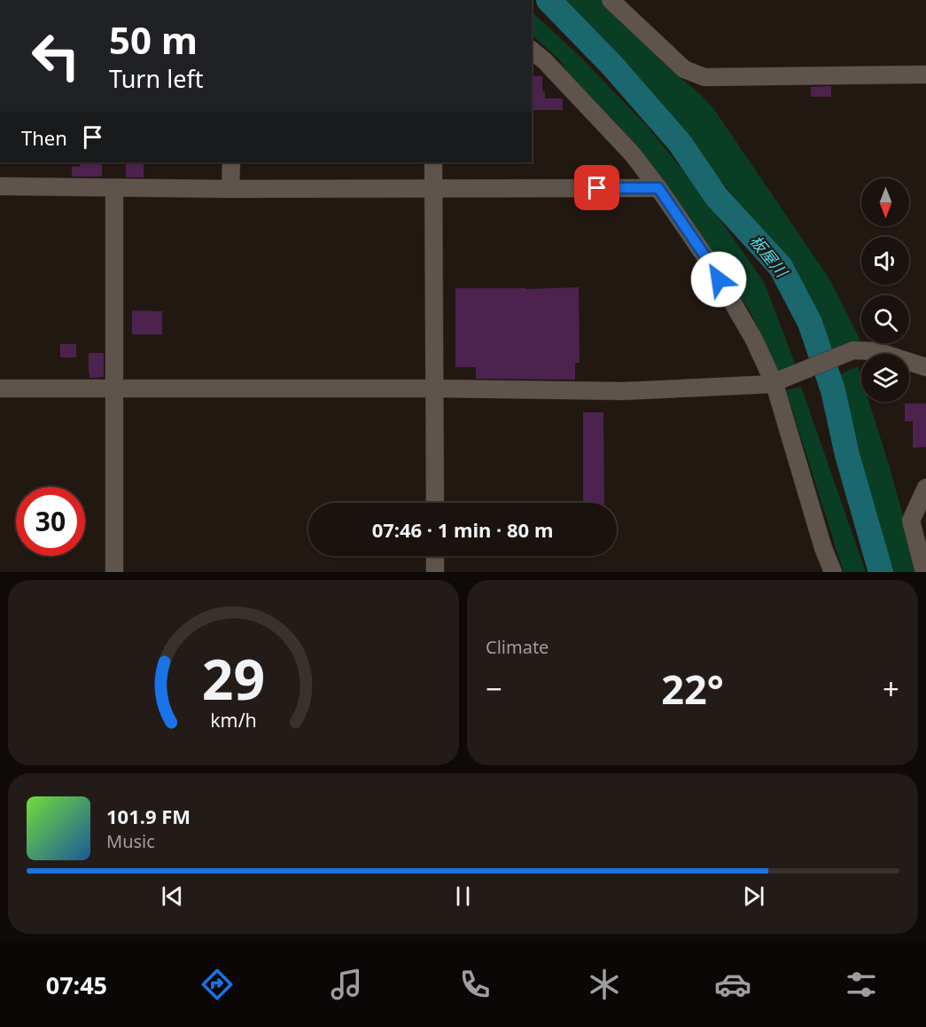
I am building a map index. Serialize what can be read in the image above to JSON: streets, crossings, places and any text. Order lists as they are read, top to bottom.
{
  "water": ["板屋川"],
  "north": "bottom",
  "page": {
    "turn": ["50 m", "Turn left"],
    "then": "Then",
    "limit": "30",
    "trip": "07:46 · 1 min · 80 m",
    "tile": "Climate",
    "heat": ["−", "22°", "+"],
    "song": ["101.9 FM", "Music"],
    "tabs": "07:45",
    "gauge": ["29", "km/h"]
  }
}
